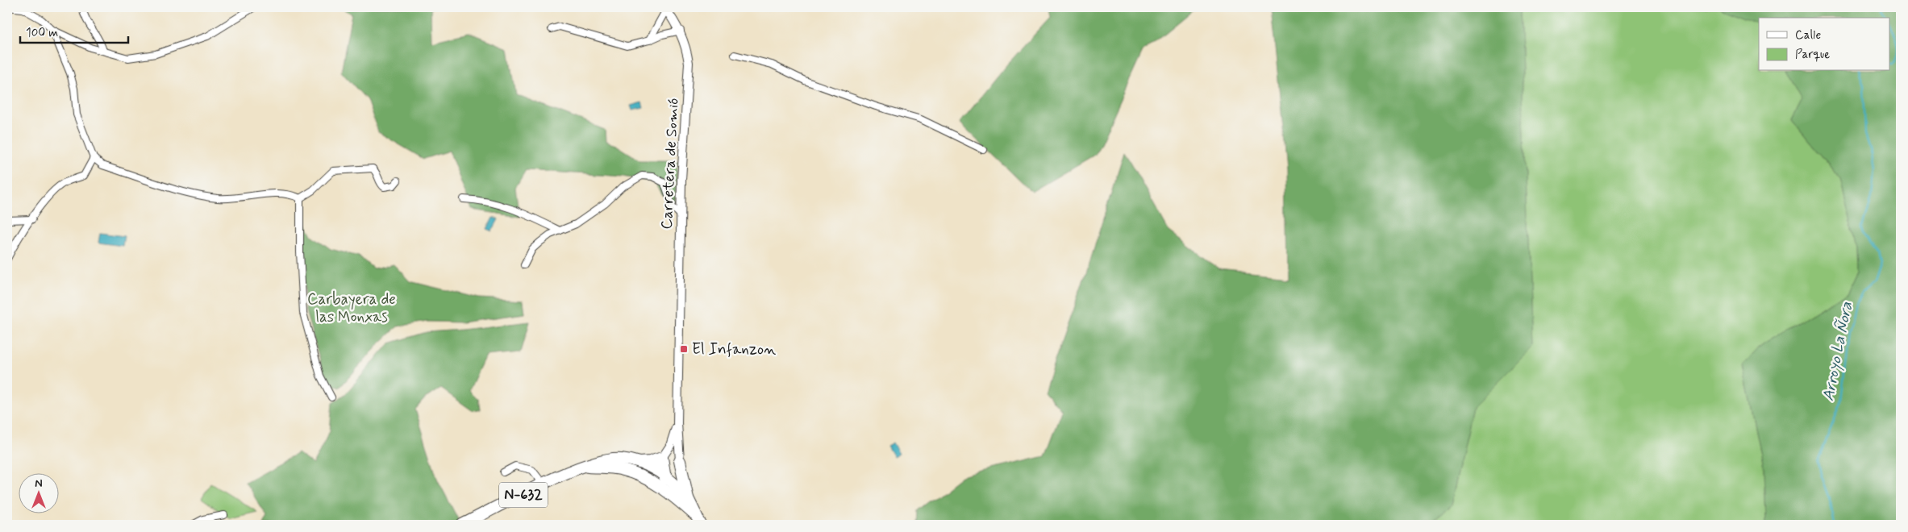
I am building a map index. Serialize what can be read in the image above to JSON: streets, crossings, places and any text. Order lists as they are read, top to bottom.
{
  "streets": {
    "highway": ["N-632"],
    "street": ["Carretera de Somió"]
  },
  "water": ["Arroyo La Ñora"],
  "parks": ["Carbayera de las Monxas"],
  "places": {
    "transit": ["El Infanzon"]
  },
  "legend": ["Calle", "Parque"],
  "scale_bar": "100 m",
  "north": "top"
}
